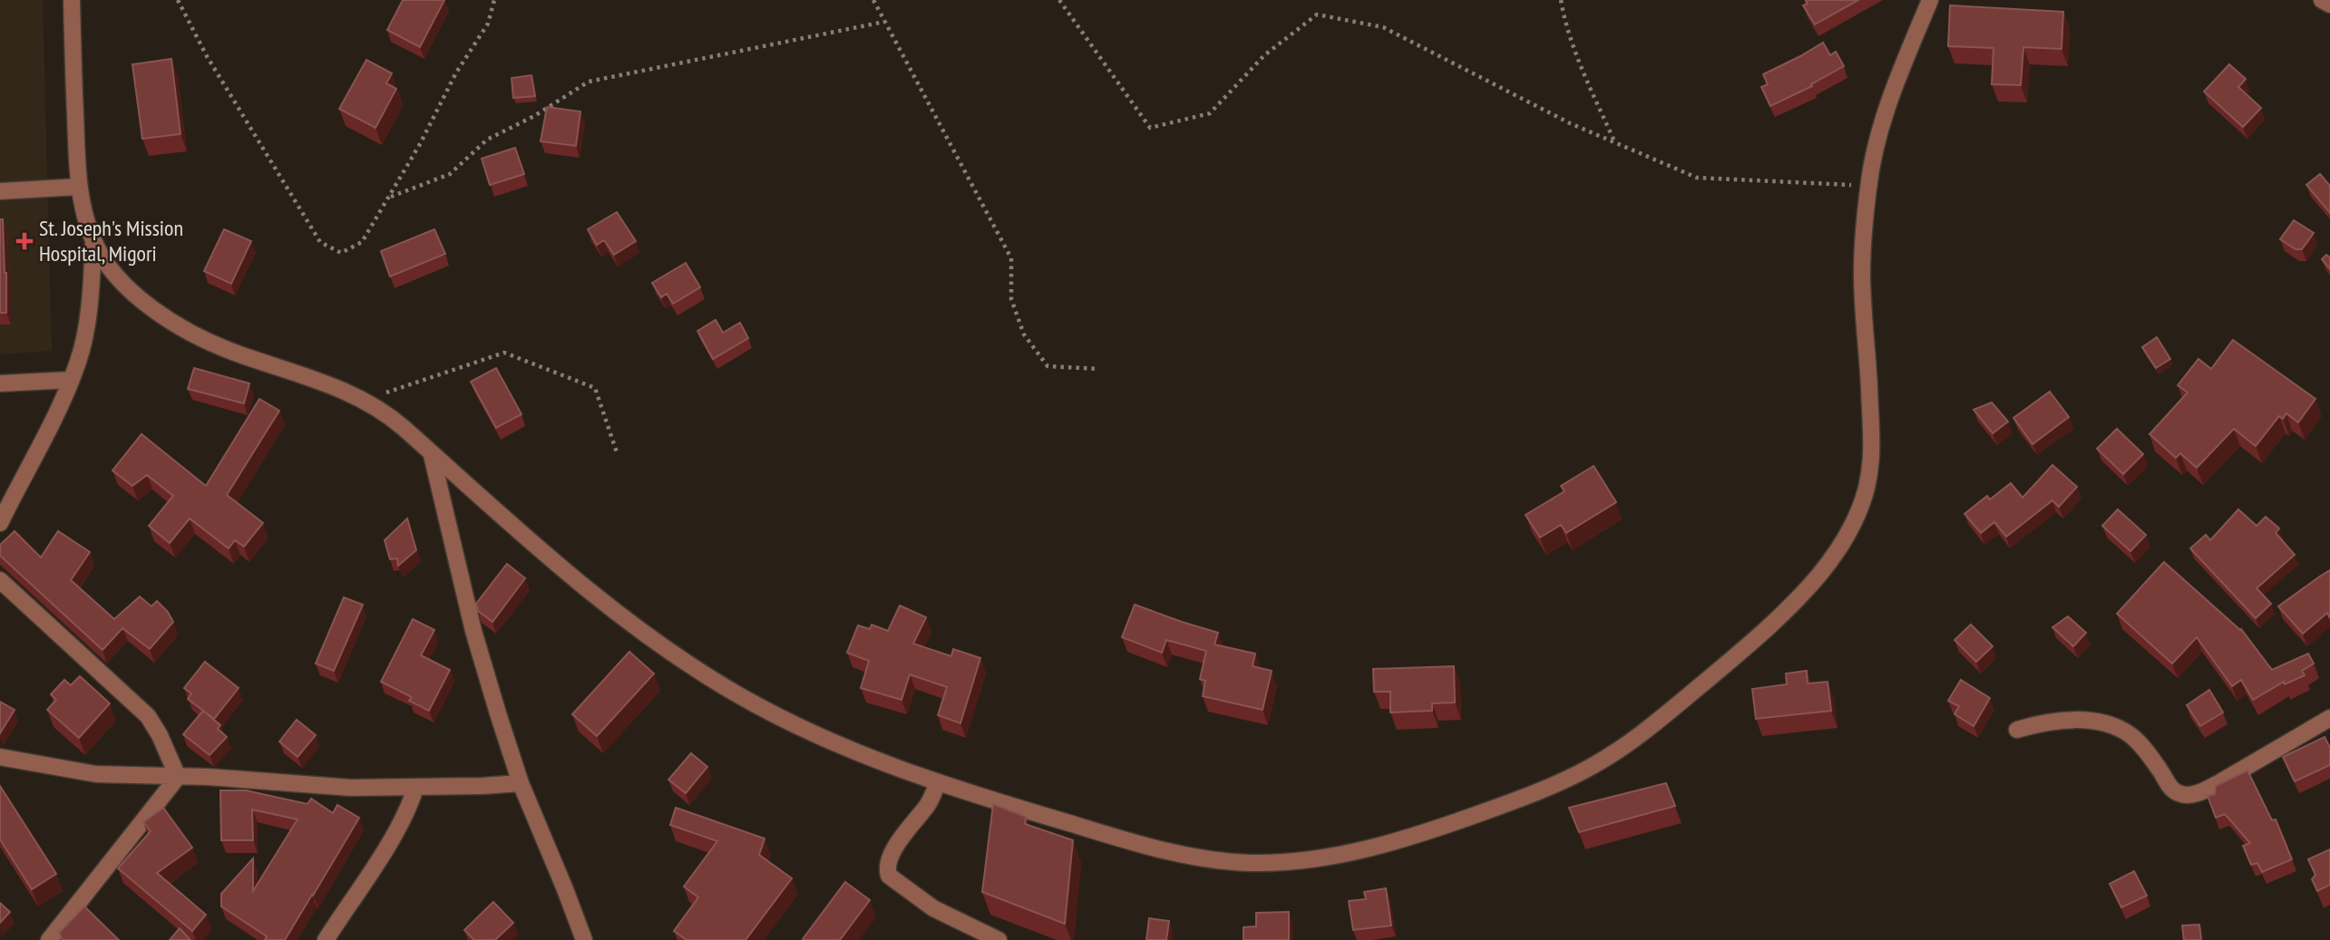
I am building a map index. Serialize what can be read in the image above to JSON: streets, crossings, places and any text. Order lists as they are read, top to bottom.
{
  "places": {
    "health": ["St. Joseph's Mission Hospital, Migori"]
  }
}
